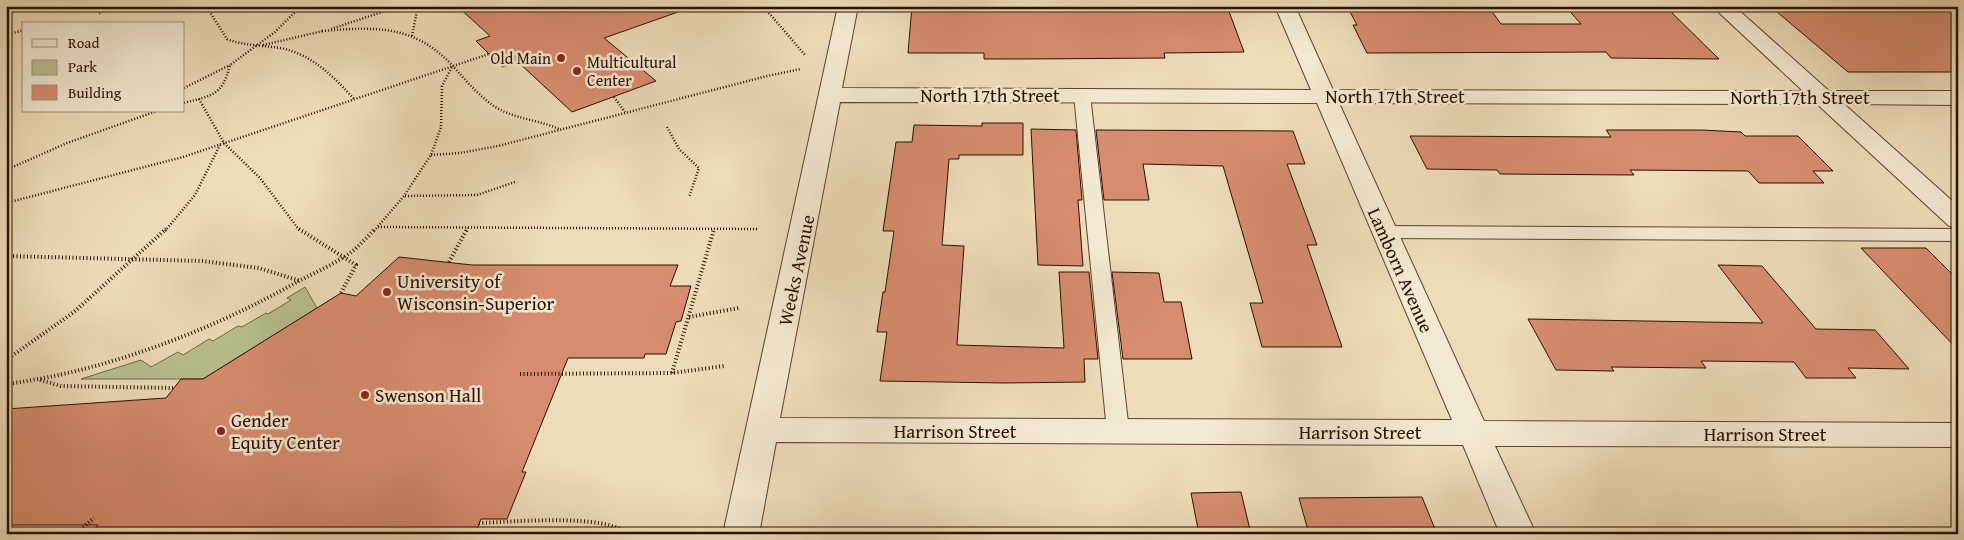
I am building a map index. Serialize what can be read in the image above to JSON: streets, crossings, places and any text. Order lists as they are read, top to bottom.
{
  "streets": {
    "street": [
      "North 17th Street",
      "Weeks Avenue",
      "Lamborn Avenue",
      "Harrison Street"
    ]
  },
  "crossings": [
    ["North 17th Street", "Weeks Avenue"],
    ["North 17th Street", "Lamborn Avenue"],
    ["Weeks Avenue", "Harrison Street"],
    ["Lamborn Avenue", "Harrison Street"]
  ],
  "places": [
    "Old Main",
    "Multicultural Center",
    "University of Wisconsin-Superior",
    "Swenson Hall",
    "Gender Equity Center"
  ],
  "legend": ["Road", "Park", "Building"]
}
